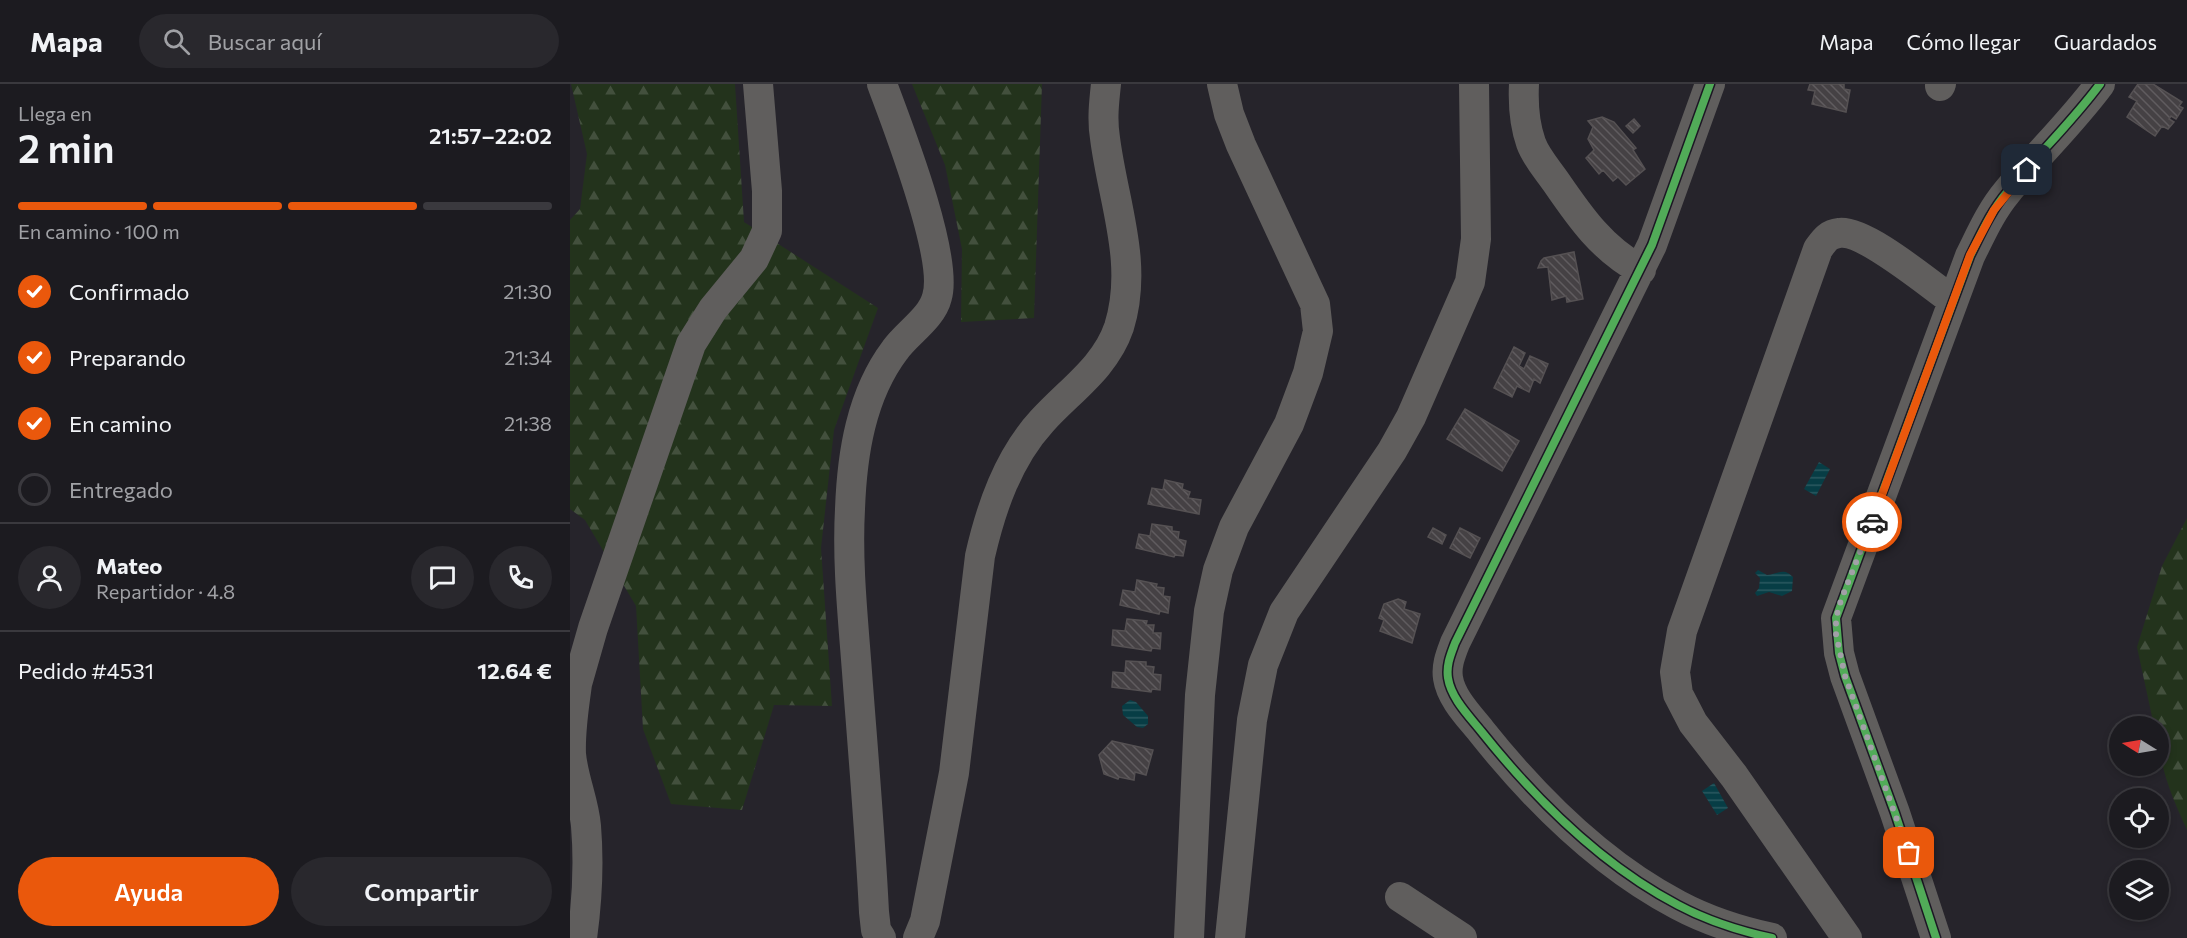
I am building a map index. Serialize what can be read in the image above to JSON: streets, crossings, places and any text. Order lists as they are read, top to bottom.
{
  "north": "left",
  "page": {
    "header": "Mapa",
    "search": "Buscar aquí",
    "nav": ["Mapa", "Cómo llegar", "Guardados"],
    "heading": ["2 min", "Llega en", "21:57–22:02"],
    "panel": [
      "Mateo",
      "Repartidor · 4.8",
      "Pedido #4531",
      "12.64 €"
    ],
    "bar": "En camino · 100 m",
    "list": [
      ["Confirmado", "21:30"],
      ["Preparando", "21:34"],
      ["En camino", "21:38"],
      "Entregado"
    ],
    "buttons": ["Ayuda", "Compartir"]
  }
}
